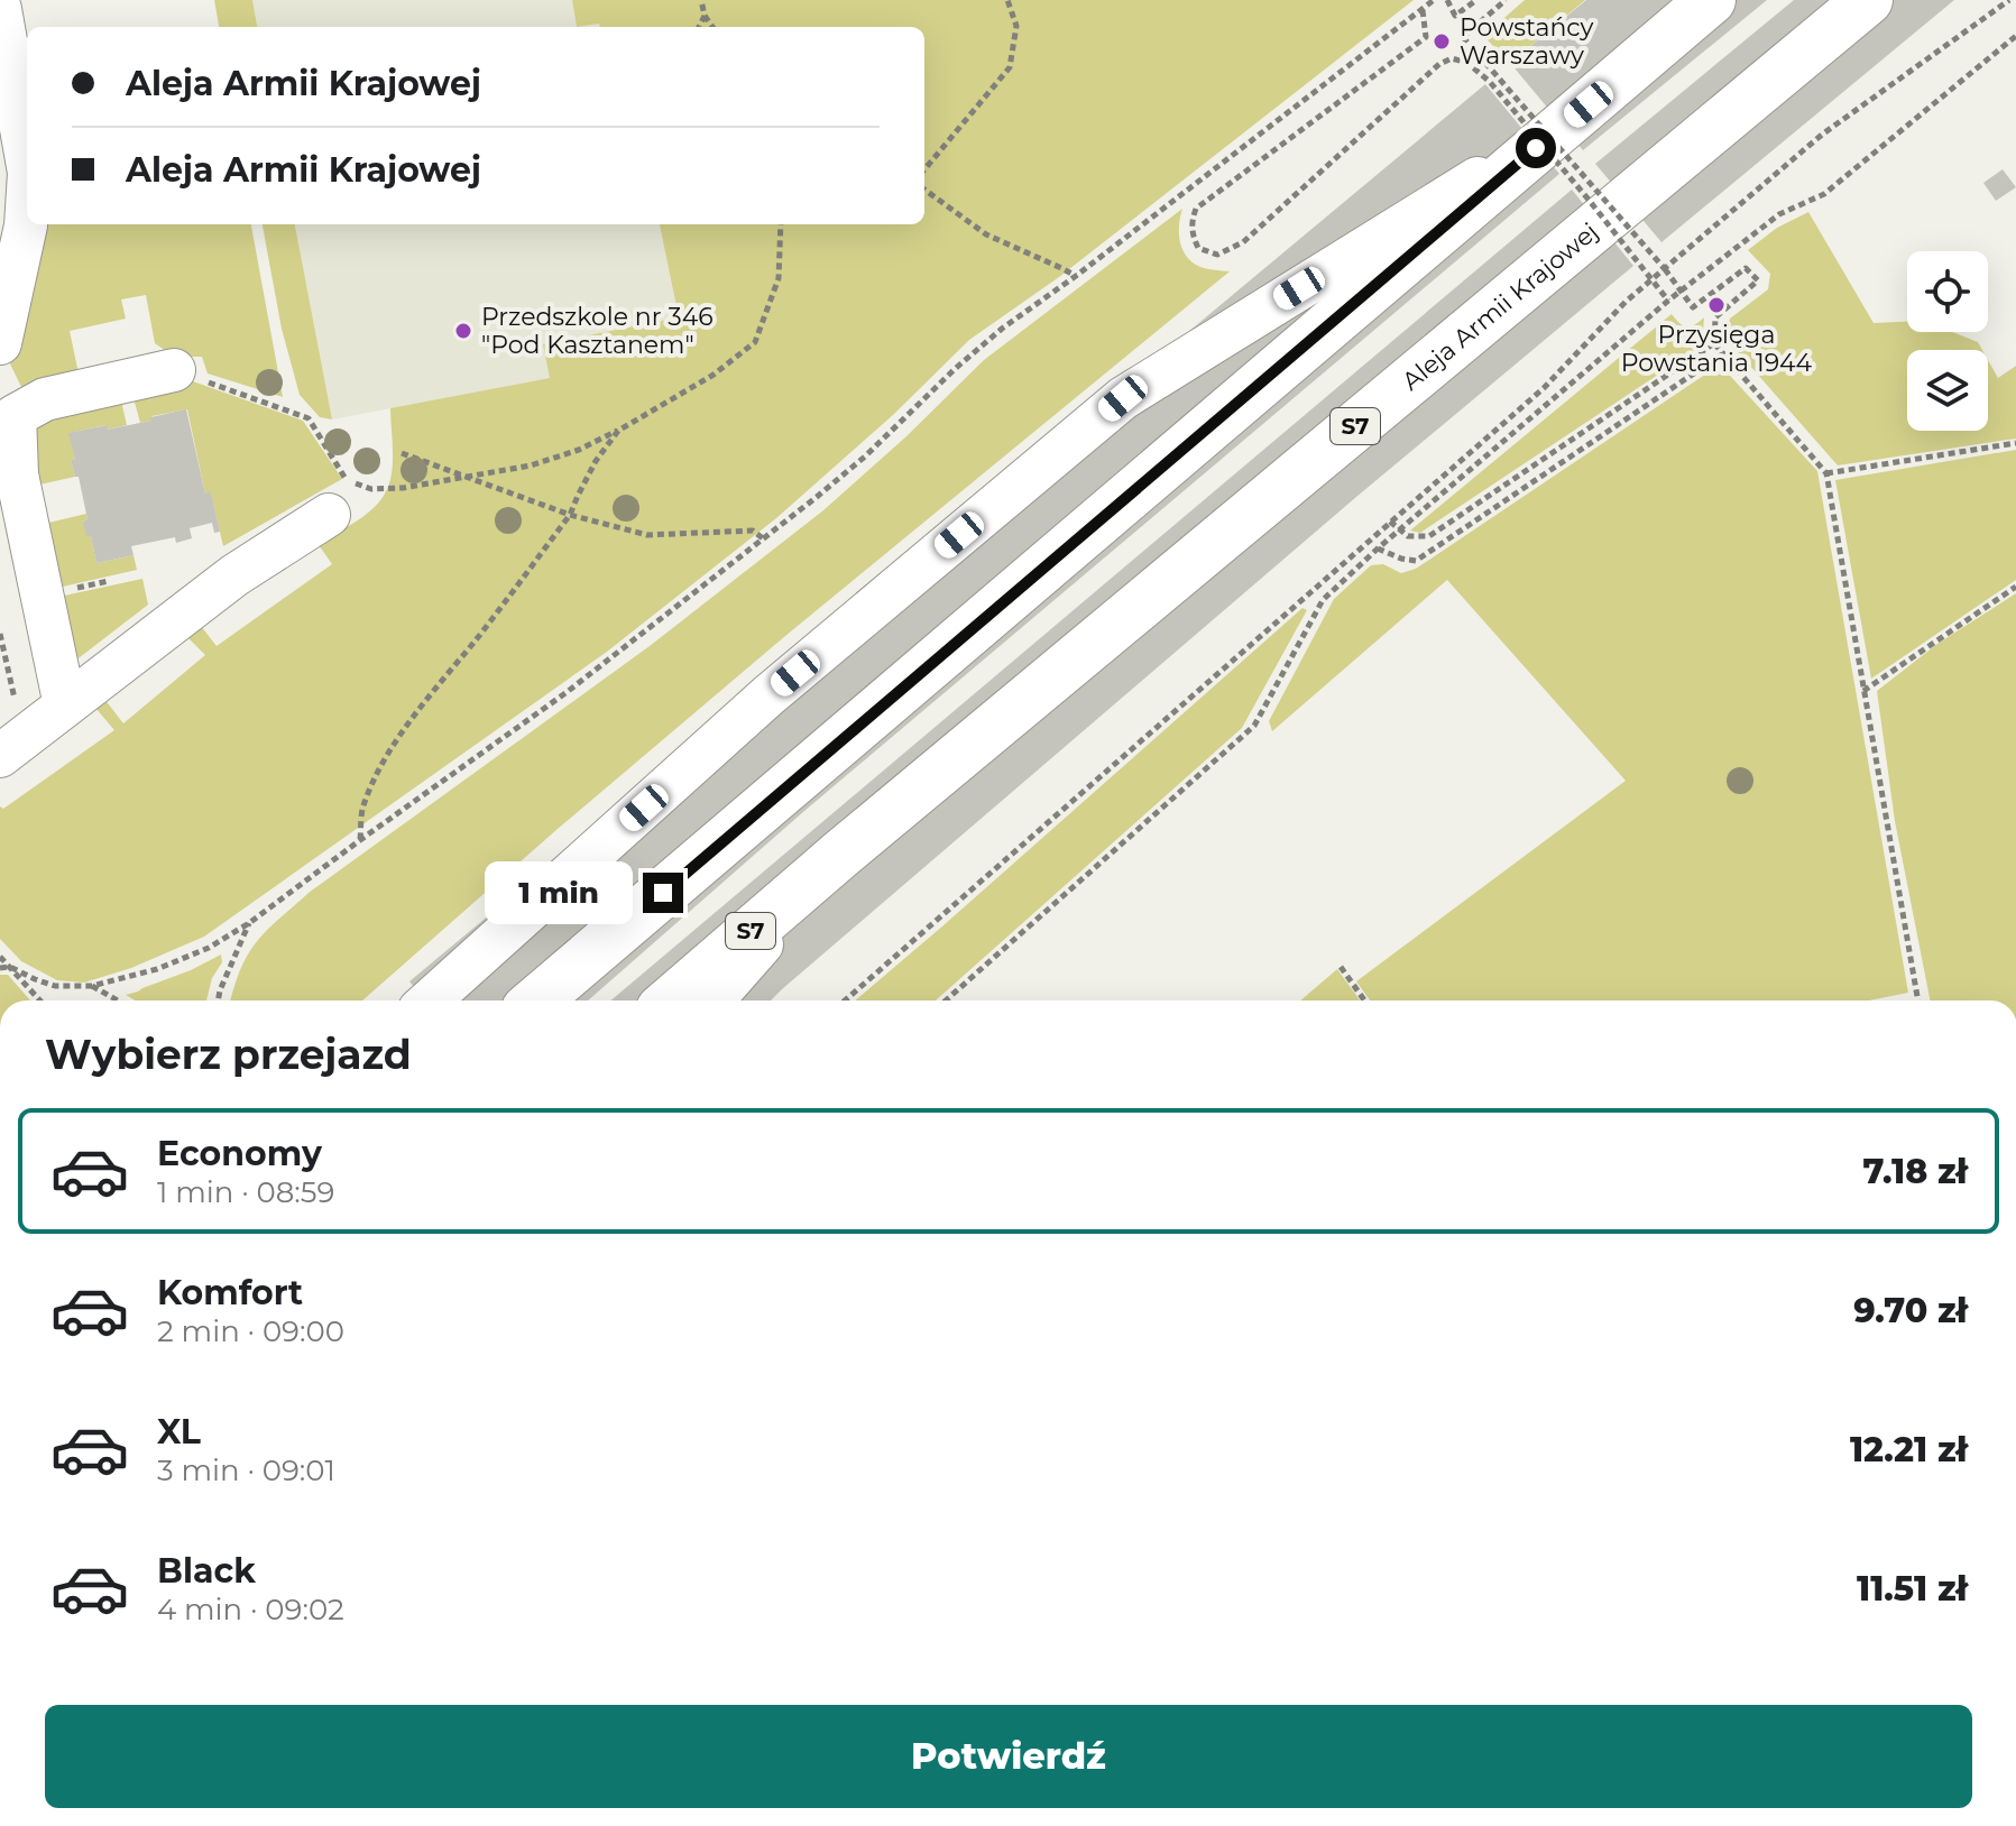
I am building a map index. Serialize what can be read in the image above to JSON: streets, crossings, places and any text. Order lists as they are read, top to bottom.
{
  "streets": {
    "highway": ["Aleja Armii Krajowej", "S7"]
  },
  "places": ["Powstańcy Warszawy", "Przysięga Powstania 1944", "Przedszkole nr 346 \"Pod Kasztanem\""],
  "page": {
    "banner": ["Aleja Armii Krajowej", "Aleja Armii Krajowej"],
    "bubble": "1 min",
    "heading": "Wybierz przejazd",
    "list": [
      {
        "name": "Economy",
        "note": "1 min · 08:59",
        "value": "7.18 zł"
      },
      {
        "name": "Komfort",
        "note": "2 min · 09:00",
        "value": "9.70 zł"
      },
      {
        "name": "XL",
        "note": "3 min · 09:01",
        "value": "12.21 zł"
      },
      {
        "name": "Black",
        "note": "4 min · 09:02",
        "value": "11.51 zł"
      }
    ],
    "buttons": "Potwierdź"
  }
}
